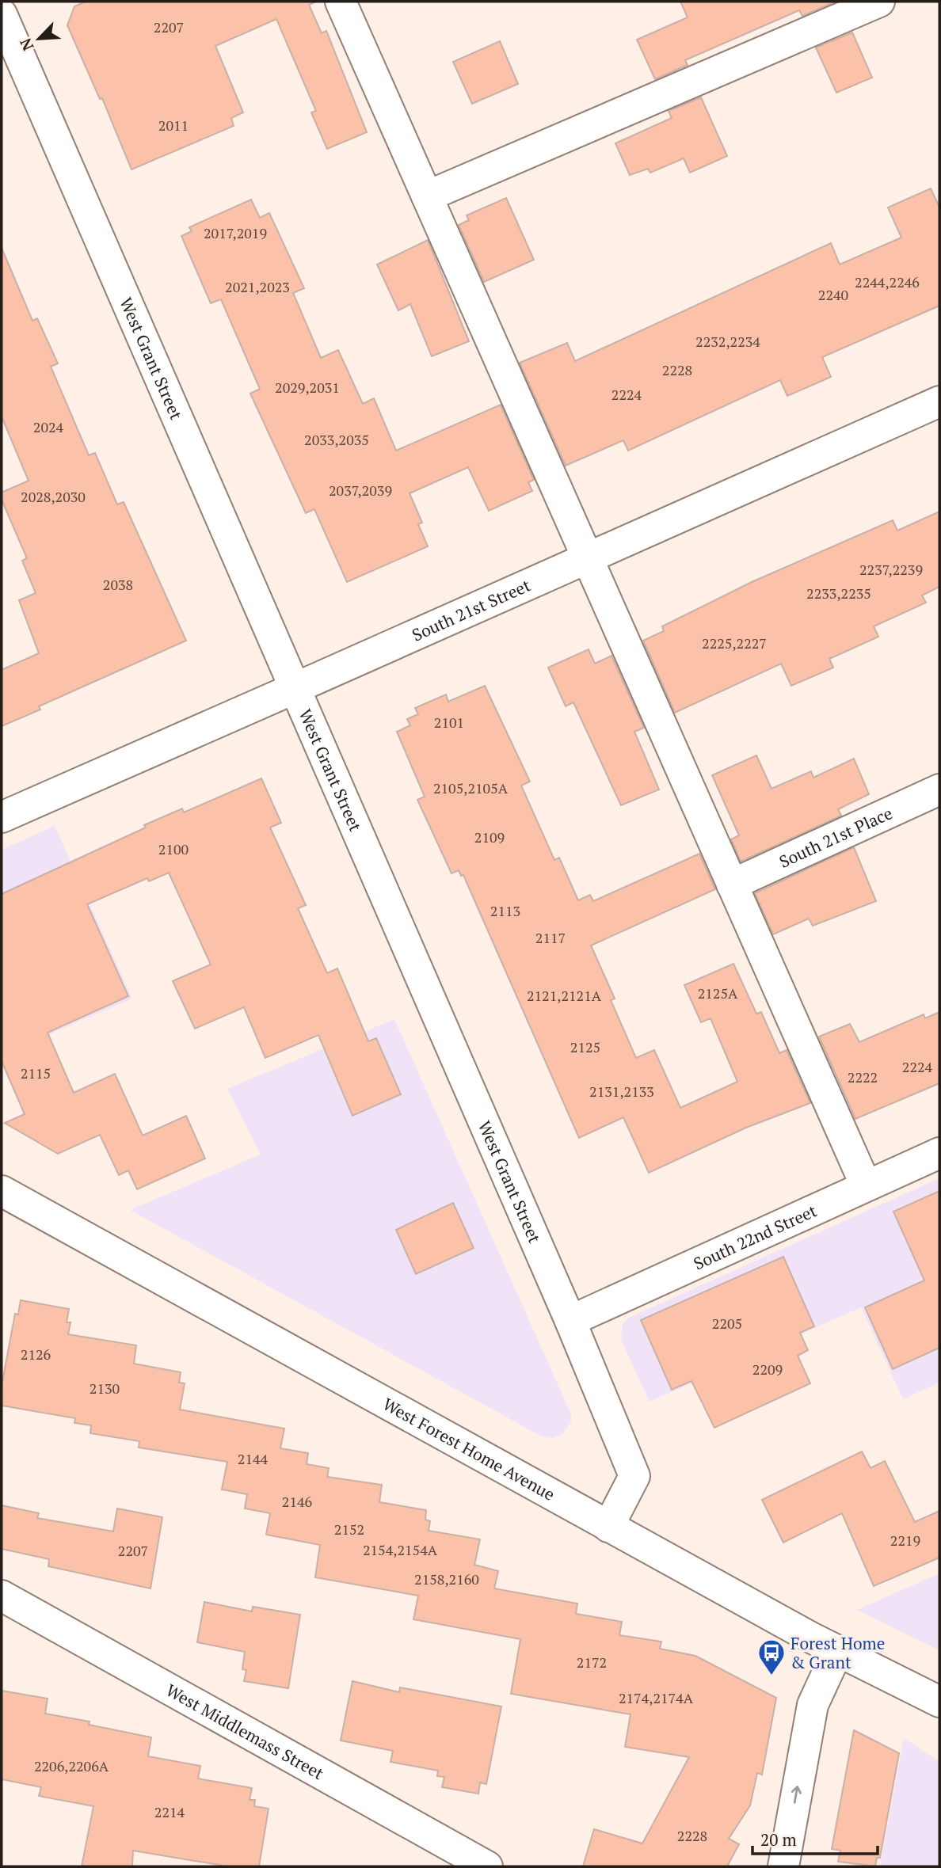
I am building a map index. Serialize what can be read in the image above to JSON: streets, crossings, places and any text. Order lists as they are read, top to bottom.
{
  "streets": {
    "street": [
      "West Grant Street",
      "South 21st Street",
      "South 21st Place",
      "South 22nd Street",
      "West Forest Home Avenue",
      "West Middlemass Street"
    ]
  },
  "crossings": [
    ["West Grant Street", "South 21st Street"],
    ["West Grant Street", "South 22nd Street"],
    ["West Grant Street", "West Forest Home Avenue"]
  ],
  "places": {
    "bus stop": ["Forest Home & Grant"]
  },
  "house_numbers": [
    "2207",
    "2011",
    "2017,2019",
    "2244,2246",
    "2021,2023",
    "2240",
    "2232,2234",
    "2228",
    "2029,2031",
    "2224",
    "2024",
    "2033,2035",
    "2037,2039",
    "2028,2030",
    "2237,2239",
    "2038",
    "2233,2235",
    "2225,2227",
    "2101",
    "2105,2105A",
    "2109",
    "2100",
    "2113",
    "2117",
    "2125A",
    "2121,2121A",
    "2125",
    "2224",
    "2115",
    "2222",
    "2131,2133",
    "2205",
    "2126",
    "2209",
    "2130",
    "2144",
    "2146",
    "2152",
    "2219",
    "2154,2154A",
    "2207",
    "2158,2160",
    "2172",
    "2174,2174A",
    "2206,2206A",
    "2214",
    "2228"
  ],
  "scale_bar": "20 m",
  "north": "bottom left"
}
